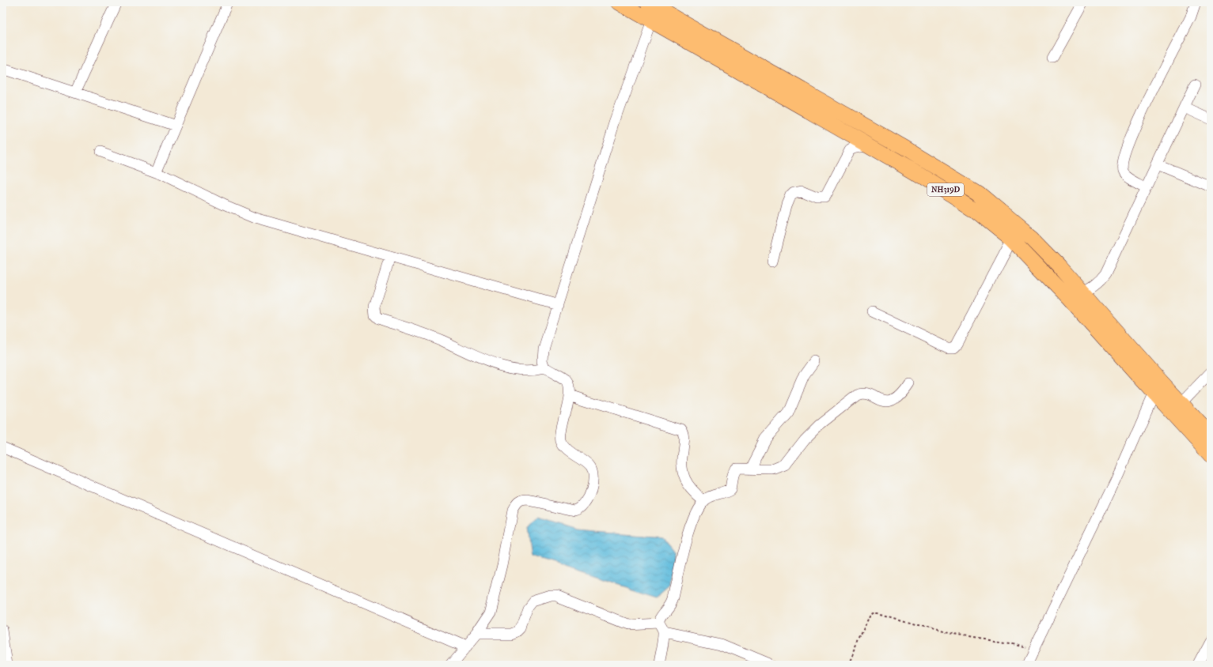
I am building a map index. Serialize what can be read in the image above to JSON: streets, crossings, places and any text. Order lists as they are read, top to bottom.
{
  "streets": {
    "highway": ["NH319D"]
  }
}
